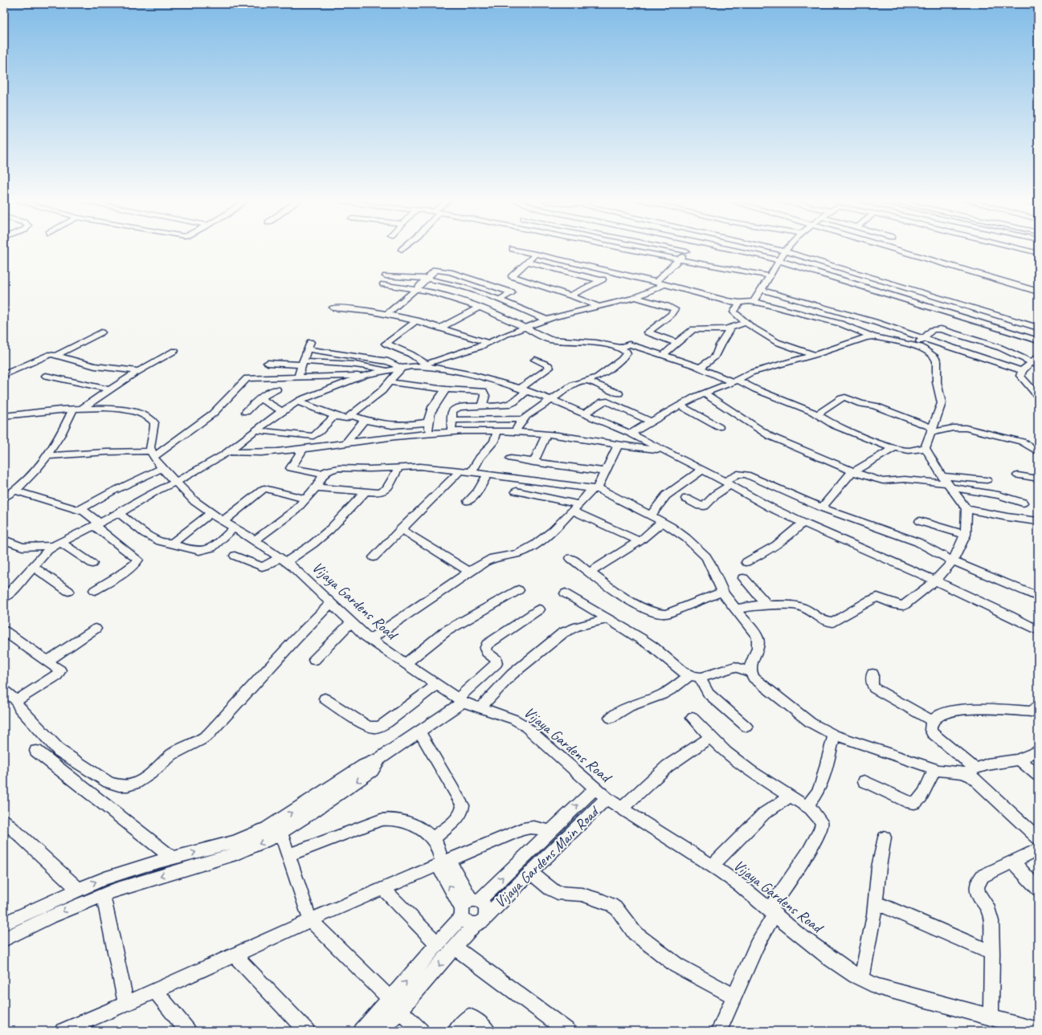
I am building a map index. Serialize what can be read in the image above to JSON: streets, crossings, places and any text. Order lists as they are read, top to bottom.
{
  "streets": {
    "street": ["Vijaya Gardens Road", "Vijaya Gardens Main Road"]
  },
  "crossings": [
    ["Vijaya Gardens Road", "Vijaya Gardens Main Road"]
  ]
}
